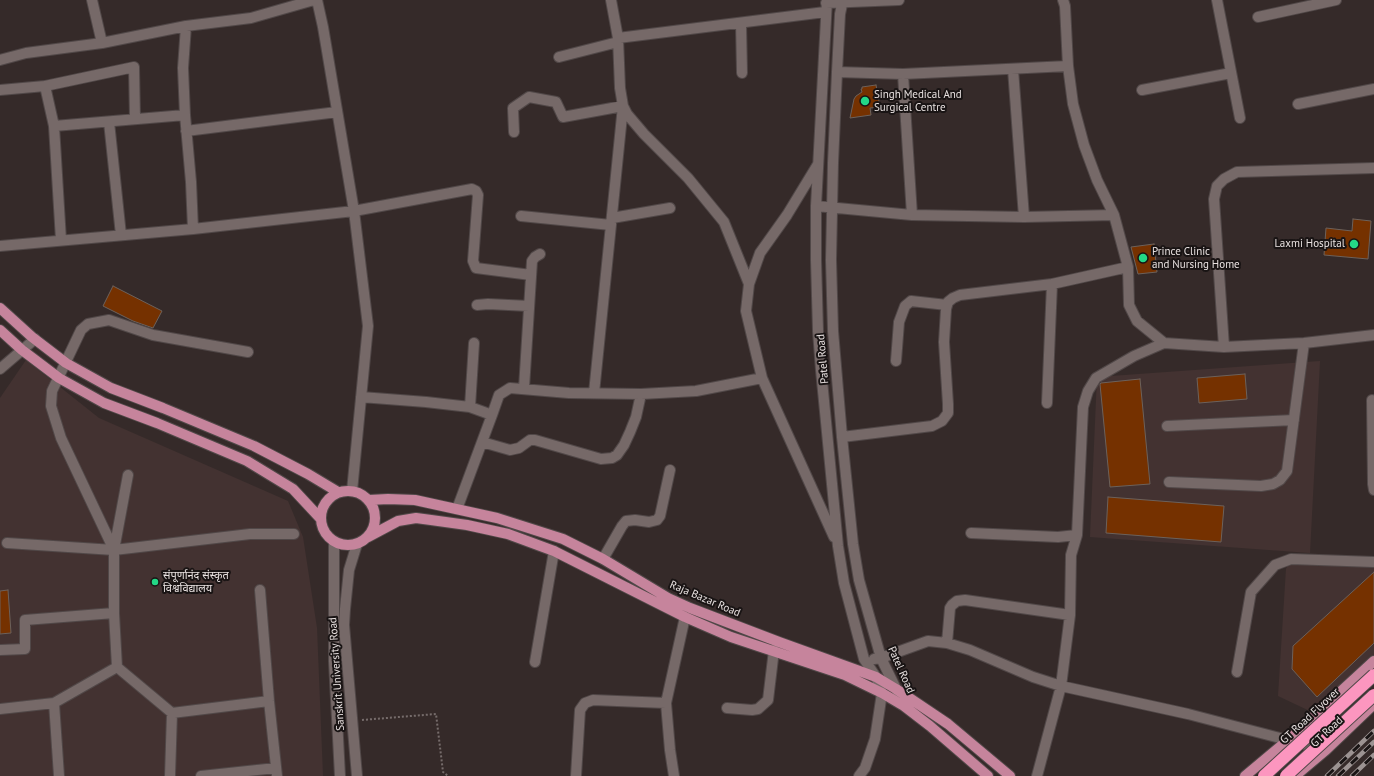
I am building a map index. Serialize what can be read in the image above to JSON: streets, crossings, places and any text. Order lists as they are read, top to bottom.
{
  "streets": {
    "highway": ["GT Road Flyover"],
    "main road": ["Raja Bazar Road", "GT Road"],
    "street": ["Patel Road", "Sanskrit University Road"]
  },
  "crossings": [
    ["Patel Road", "Raja Bazar Road"],
    ["Raja Bazar Road", "Sanskrit University Road"]
  ],
  "places": [
    "Singh Medical And Surgical Centre",
    "Laxmi Hospital",
    "Prince Clinic and Nursing Home",
    "संपूर्णानंद संस्कृत विश्वविद्यालय"
  ]
}
